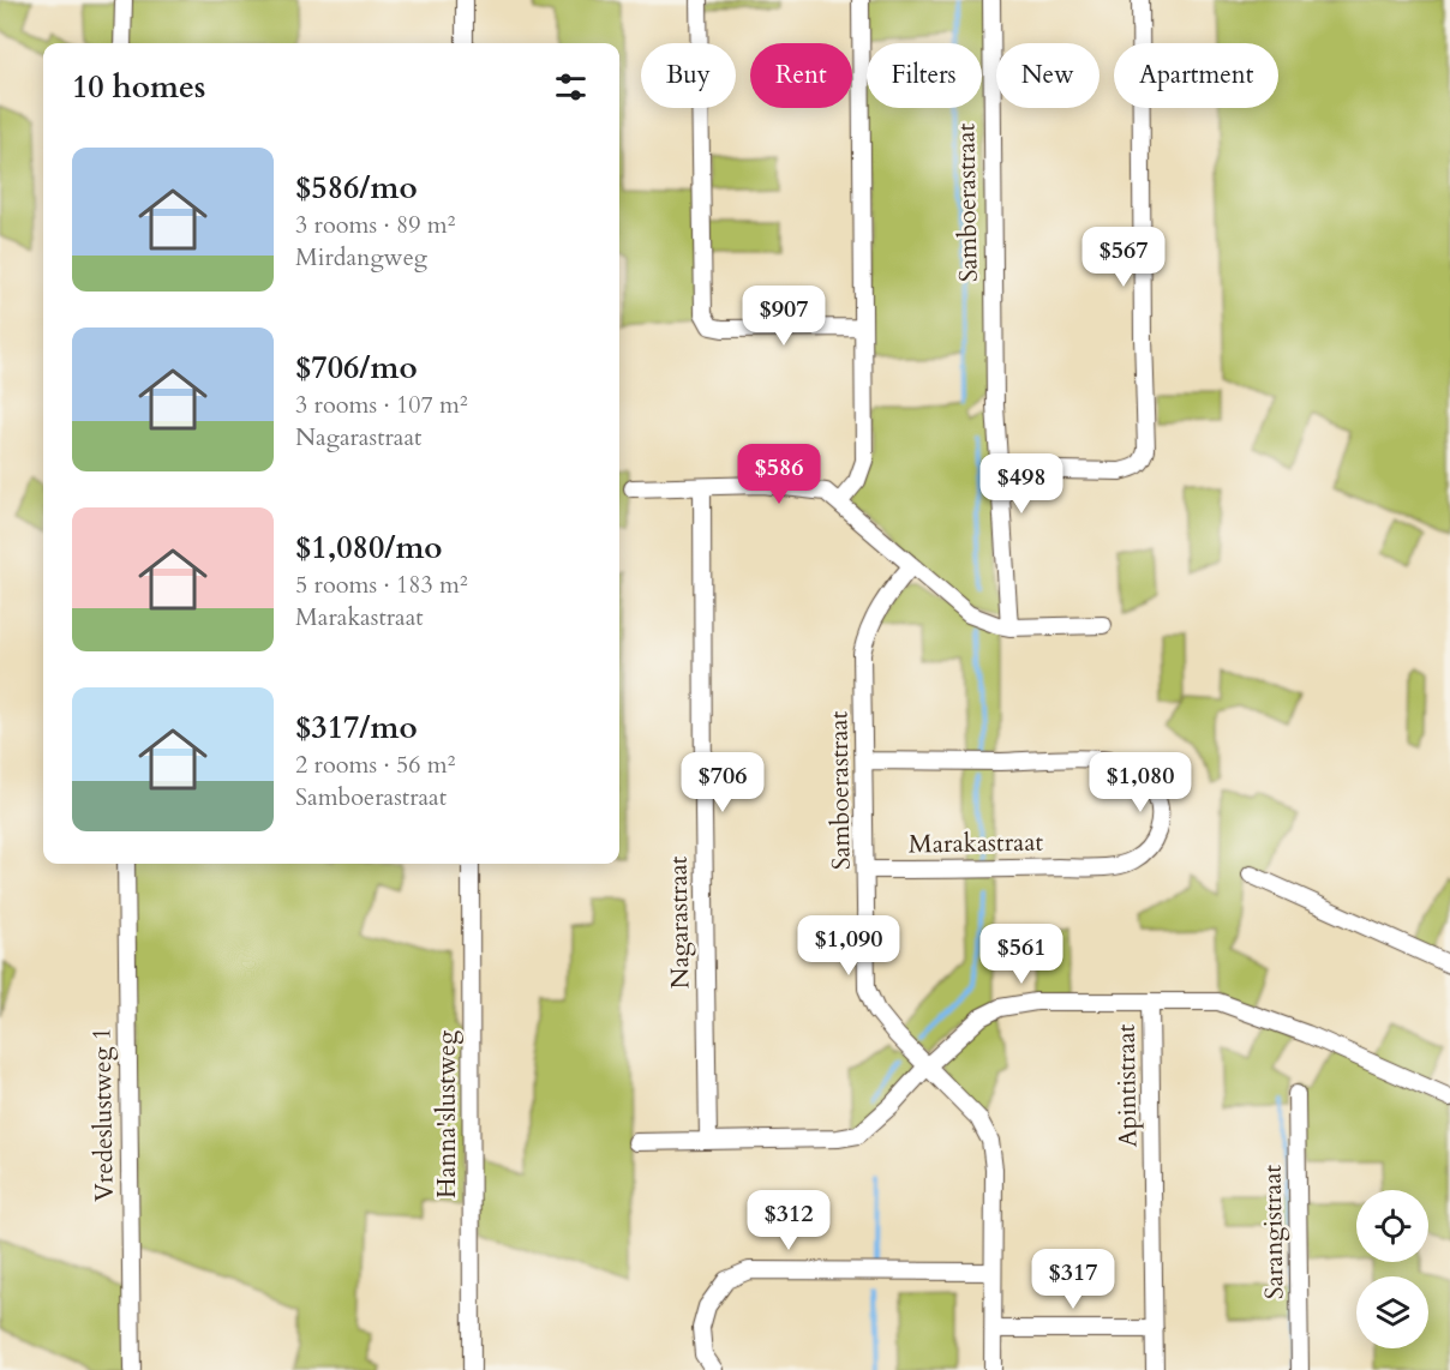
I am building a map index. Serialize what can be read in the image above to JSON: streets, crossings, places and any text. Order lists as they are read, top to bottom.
{
  "streets": {
    "street": [
      "Samboerastraat",
      "Marakastraat",
      "Nagarastraat",
      "Apintistraat",
      "Vredeslustweg 1",
      "Hanna'slustweg",
      "Sarangistraat"
    ]
  },
  "crossings": [
    ["Samboerastraat", "Marakastraat"],
    ["Samboerastraat", "Apintistraat"],
    ["Nagarastraat", "Apintistraat"]
  ],
  "page": {
    "chip": [
      "Buy",
      "Rent",
      "Filters",
      "New",
      "Apartment"
    ],
    "heading": "10 homes",
    "list": [
      {
        "name": "$586/mo",
        "note": "3 rooms · 89 m² · Mirdangweg"
      },
      {
        "name": "$706/mo",
        "note": "3 rooms · 107 m² · Nagarastraat"
      },
      {
        "name": "$1,080/mo",
        "note": "5 rooms · 183 m² · Marakastraat"
      },
      {
        "name": "$317/mo",
        "note": "2 rooms · 56 m² · Samboerastraat"
      }
    ],
    "price": [
      "$567",
      "$907",
      "$586",
      "$498",
      "$706",
      "$1,080",
      "$1,090",
      "$561",
      "$312",
      "$317"
    ]
  }
}
